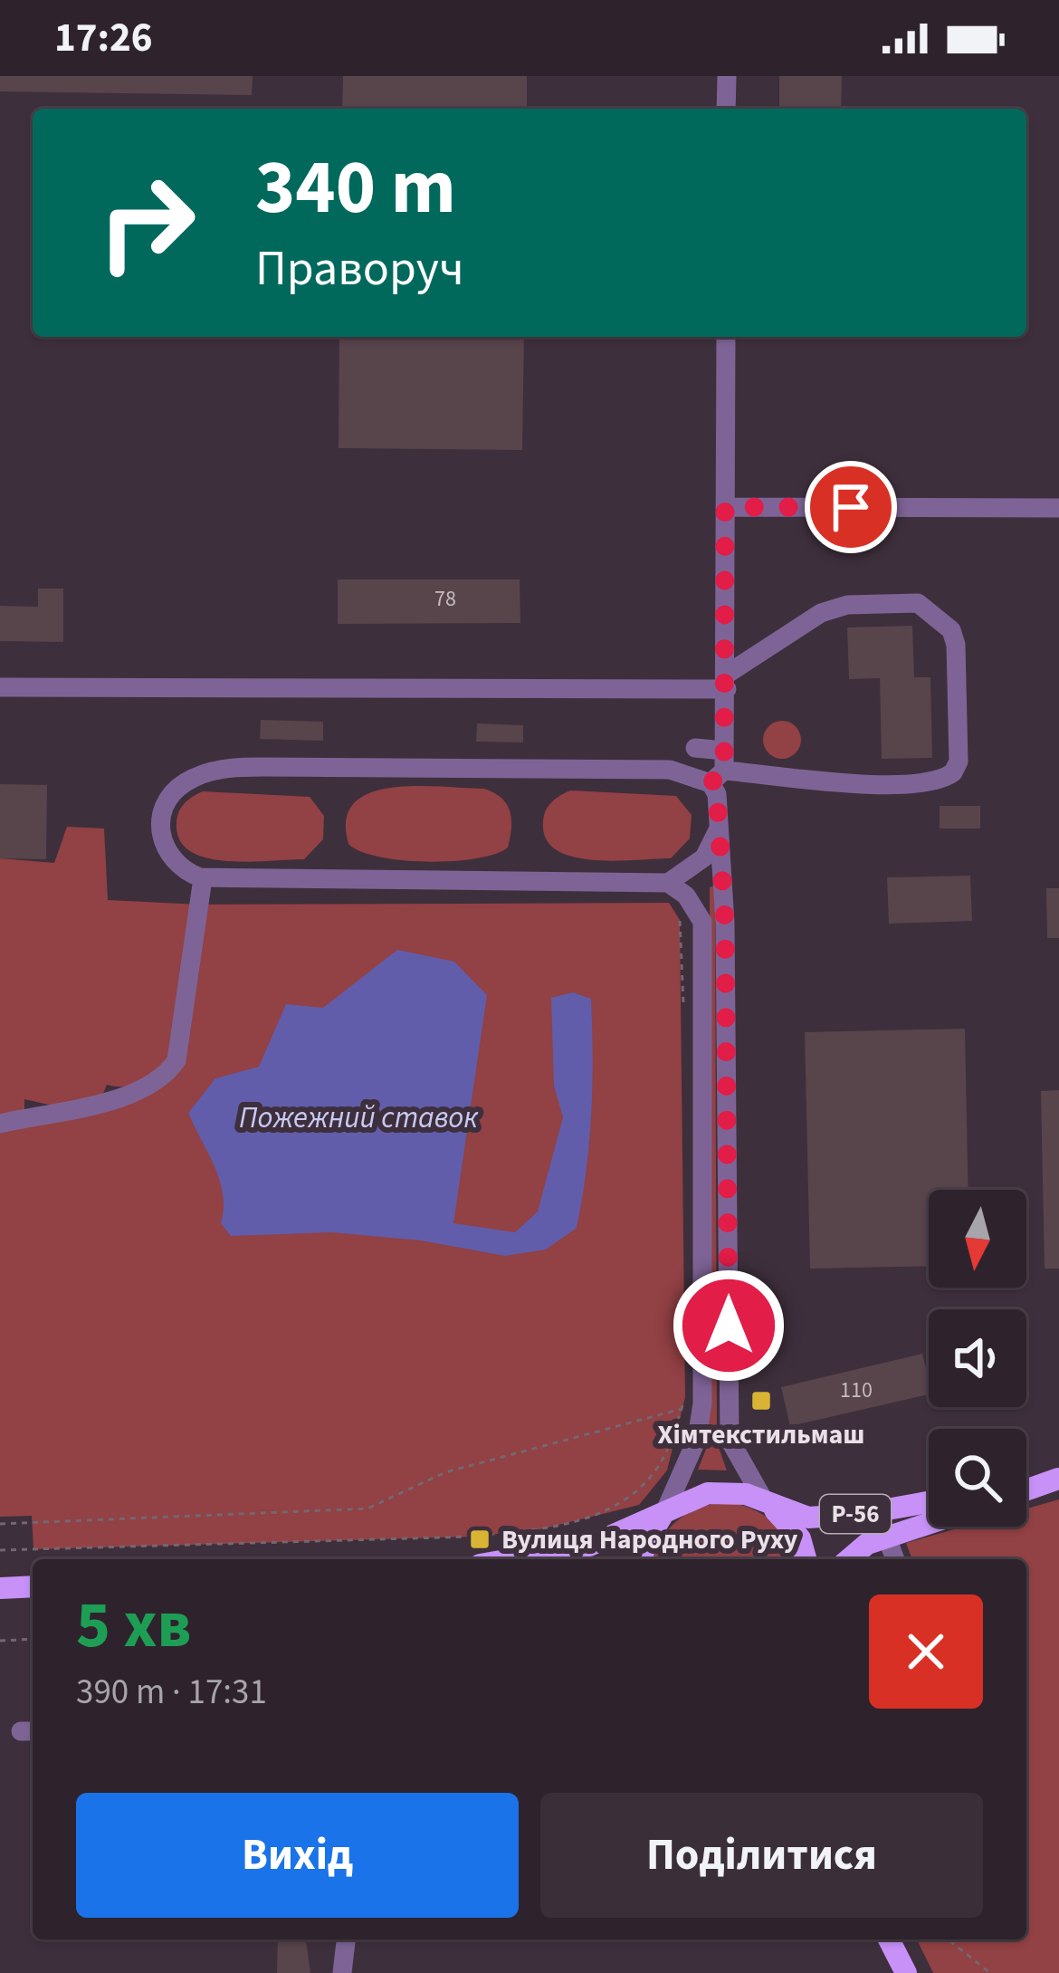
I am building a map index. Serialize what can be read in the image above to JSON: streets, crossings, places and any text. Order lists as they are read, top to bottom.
{
  "streets": {
    "main road": ["Р-56"]
  },
  "water": ["Пожежний ставок"],
  "places": {
    "transit": ["Хімтекстильмаш", "Вулиця Народного Руху"]
  },
  "house_numbers": ["78", "110"],
  "north": "bottom",
  "page": {
    "status": "17:26",
    "turn": ["340 m", "Праворуч"],
    "heading": ["5 хв", "390 m · 17:31"],
    "buttons": ["Вихід", "Поділитися"]
  }
}
